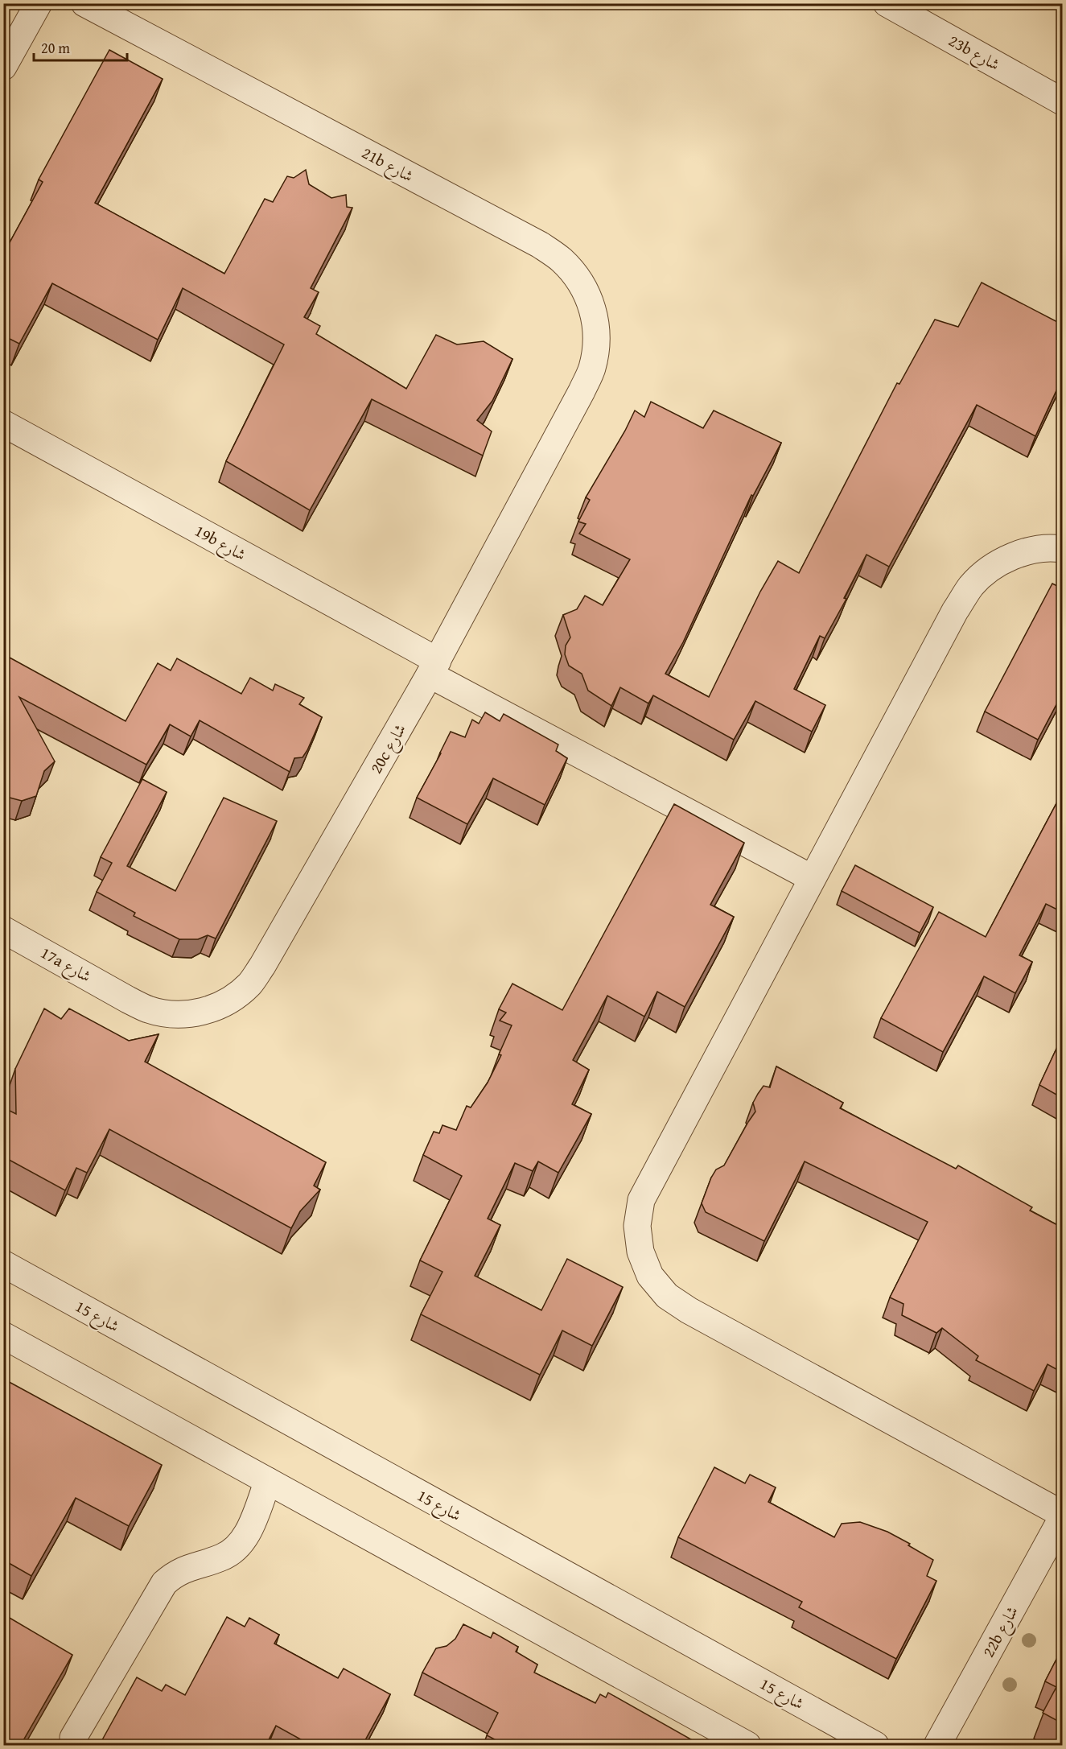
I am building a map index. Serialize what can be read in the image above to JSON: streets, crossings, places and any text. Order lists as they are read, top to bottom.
{
  "streets": {
    "street": [
      "23b شارع",
      "21b شارع",
      "19b شارع",
      "20c شارع",
      "17a شارع",
      "شارع 15",
      "22b شارع"
    ]
  },
  "crossings": [
    ["21b شارع", "20c شارع"],
    ["19b شارع", "20c شارع"],
    ["20c شارع", "17a شارع"]
  ],
  "scale_bar": "20 m"
}
